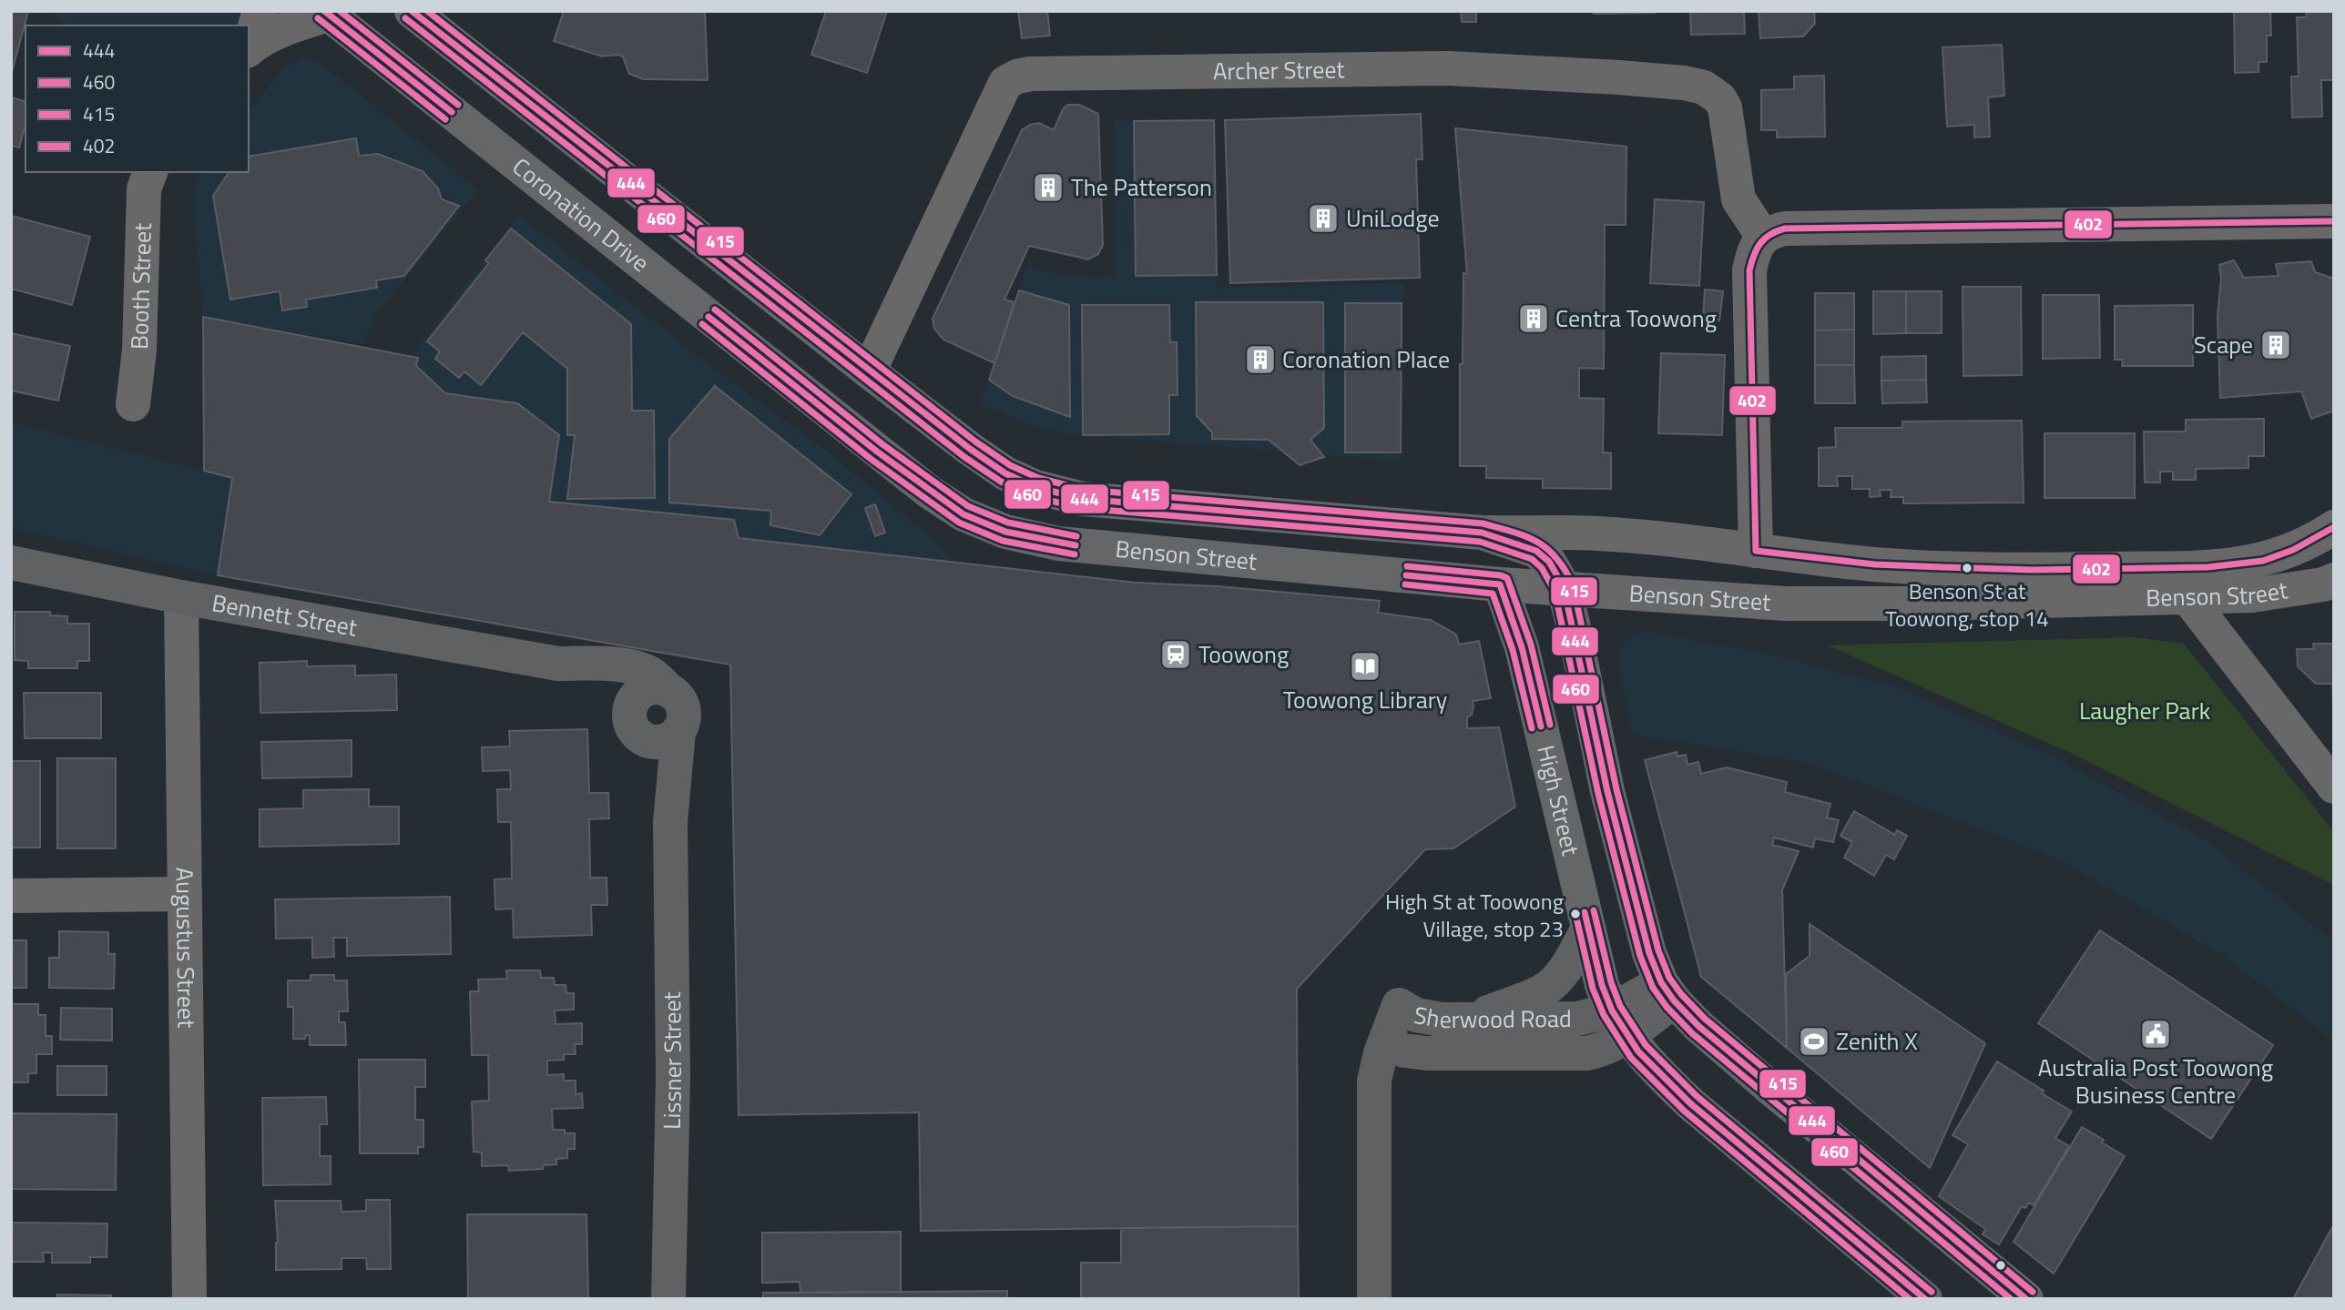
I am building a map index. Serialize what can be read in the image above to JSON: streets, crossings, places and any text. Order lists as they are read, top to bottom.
{
  "streets": {
    "highway": ["Coronation Drive", "Benson Street", "High Street"],
    "street": [
      "Archer Street",
      "Booth Street",
      "Bennett Street",
      "Augustus Street",
      "Sherwood Road",
      "Lissner Street"
    ]
  },
  "crossings": [
    ["Archer Street", "Benson Street"],
    ["Coronation Drive", "Benson Street"],
    ["Benson Street", "High Street"],
    ["Bennett Street", "Augustus Street"],
    ["Bennett Street", "Lissner Street"],
    ["High Street", "Sherwood Road"]
  ],
  "parks": ["Laugher Park"],
  "places": {
    "building": [
      "The Patterson",
      "UniLodge",
      "Centra Toowong",
      "Scape",
      "Coronation Place"
    ],
    "other": ["Benson St at Toowong, stop 14", "High St at Toowong Village, stop 23"],
    "station": ["Toowong"],
    "library": ["Toowong Library"],
    "public building": ["Australia Post Toowong Business Centre"],
    "sports": ["Zenith X"]
  },
  "lines": [
    "transit line 444",
    "transit line 415",
    "transit line 460",
    "transit line 402"
  ],
  "legend": [
    "444",
    "460",
    "415",
    "402"
  ]
}
